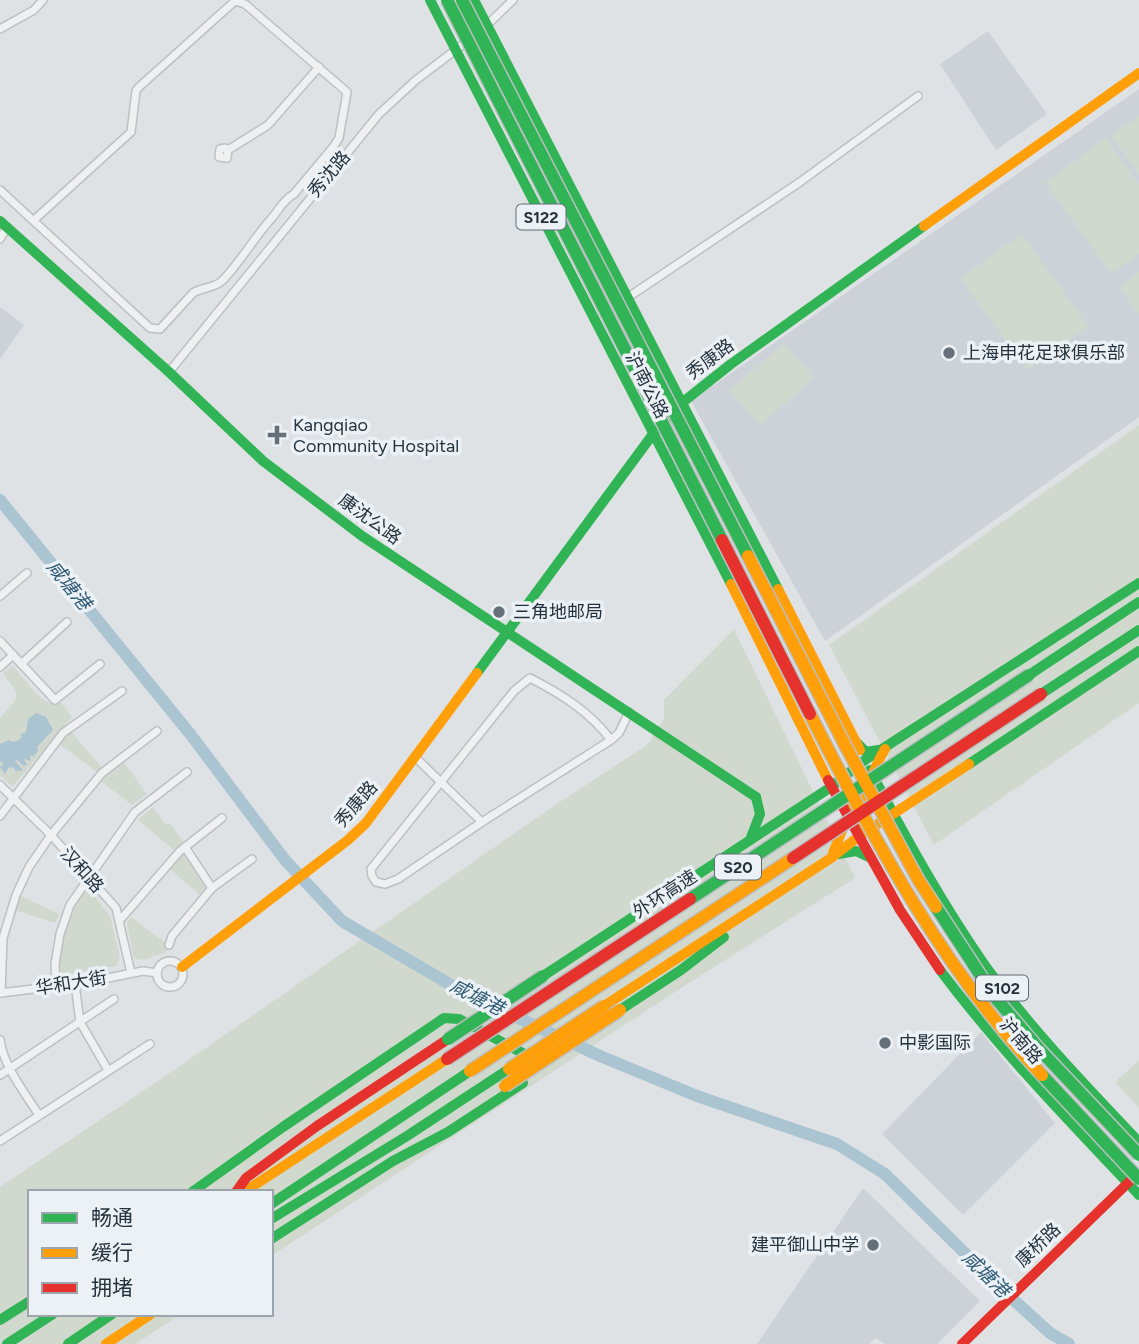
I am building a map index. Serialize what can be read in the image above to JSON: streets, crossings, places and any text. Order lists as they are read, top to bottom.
{
  "streets": {
    "main road": [
      "S122",
      "秀康路",
      "沪南公路",
      "康沈公路",
      "S20",
      "外环高速",
      "S102",
      "沪南路",
      "康桥路"
    ],
    "street": ["秀沈路", "汉和路", "华和大街"]
  },
  "crossings": [
    ["秀沈路", "沪南公路"],
    ["秀沈路", "康沈公路"],
    ["秀康路", "沪南公路"],
    ["秀康路", "康沈公路"],
    ["秀康路", "华和大街"],
    ["沪南公路", "沪南路"],
    ["汉和路", "华和大街"],
    ["沪南路", "康桥路"]
  ],
  "water": ["咸塘港"],
  "places": {
    "other": [
      "上海申花足球俱乐部",
      "三角地邮局",
      "中影国际",
      "建平御山中学"
    ],
    "health": ["Kangqiao Community Hospital"]
  },
  "legend": ["畅通", "缓行", "拥堵"]
}
